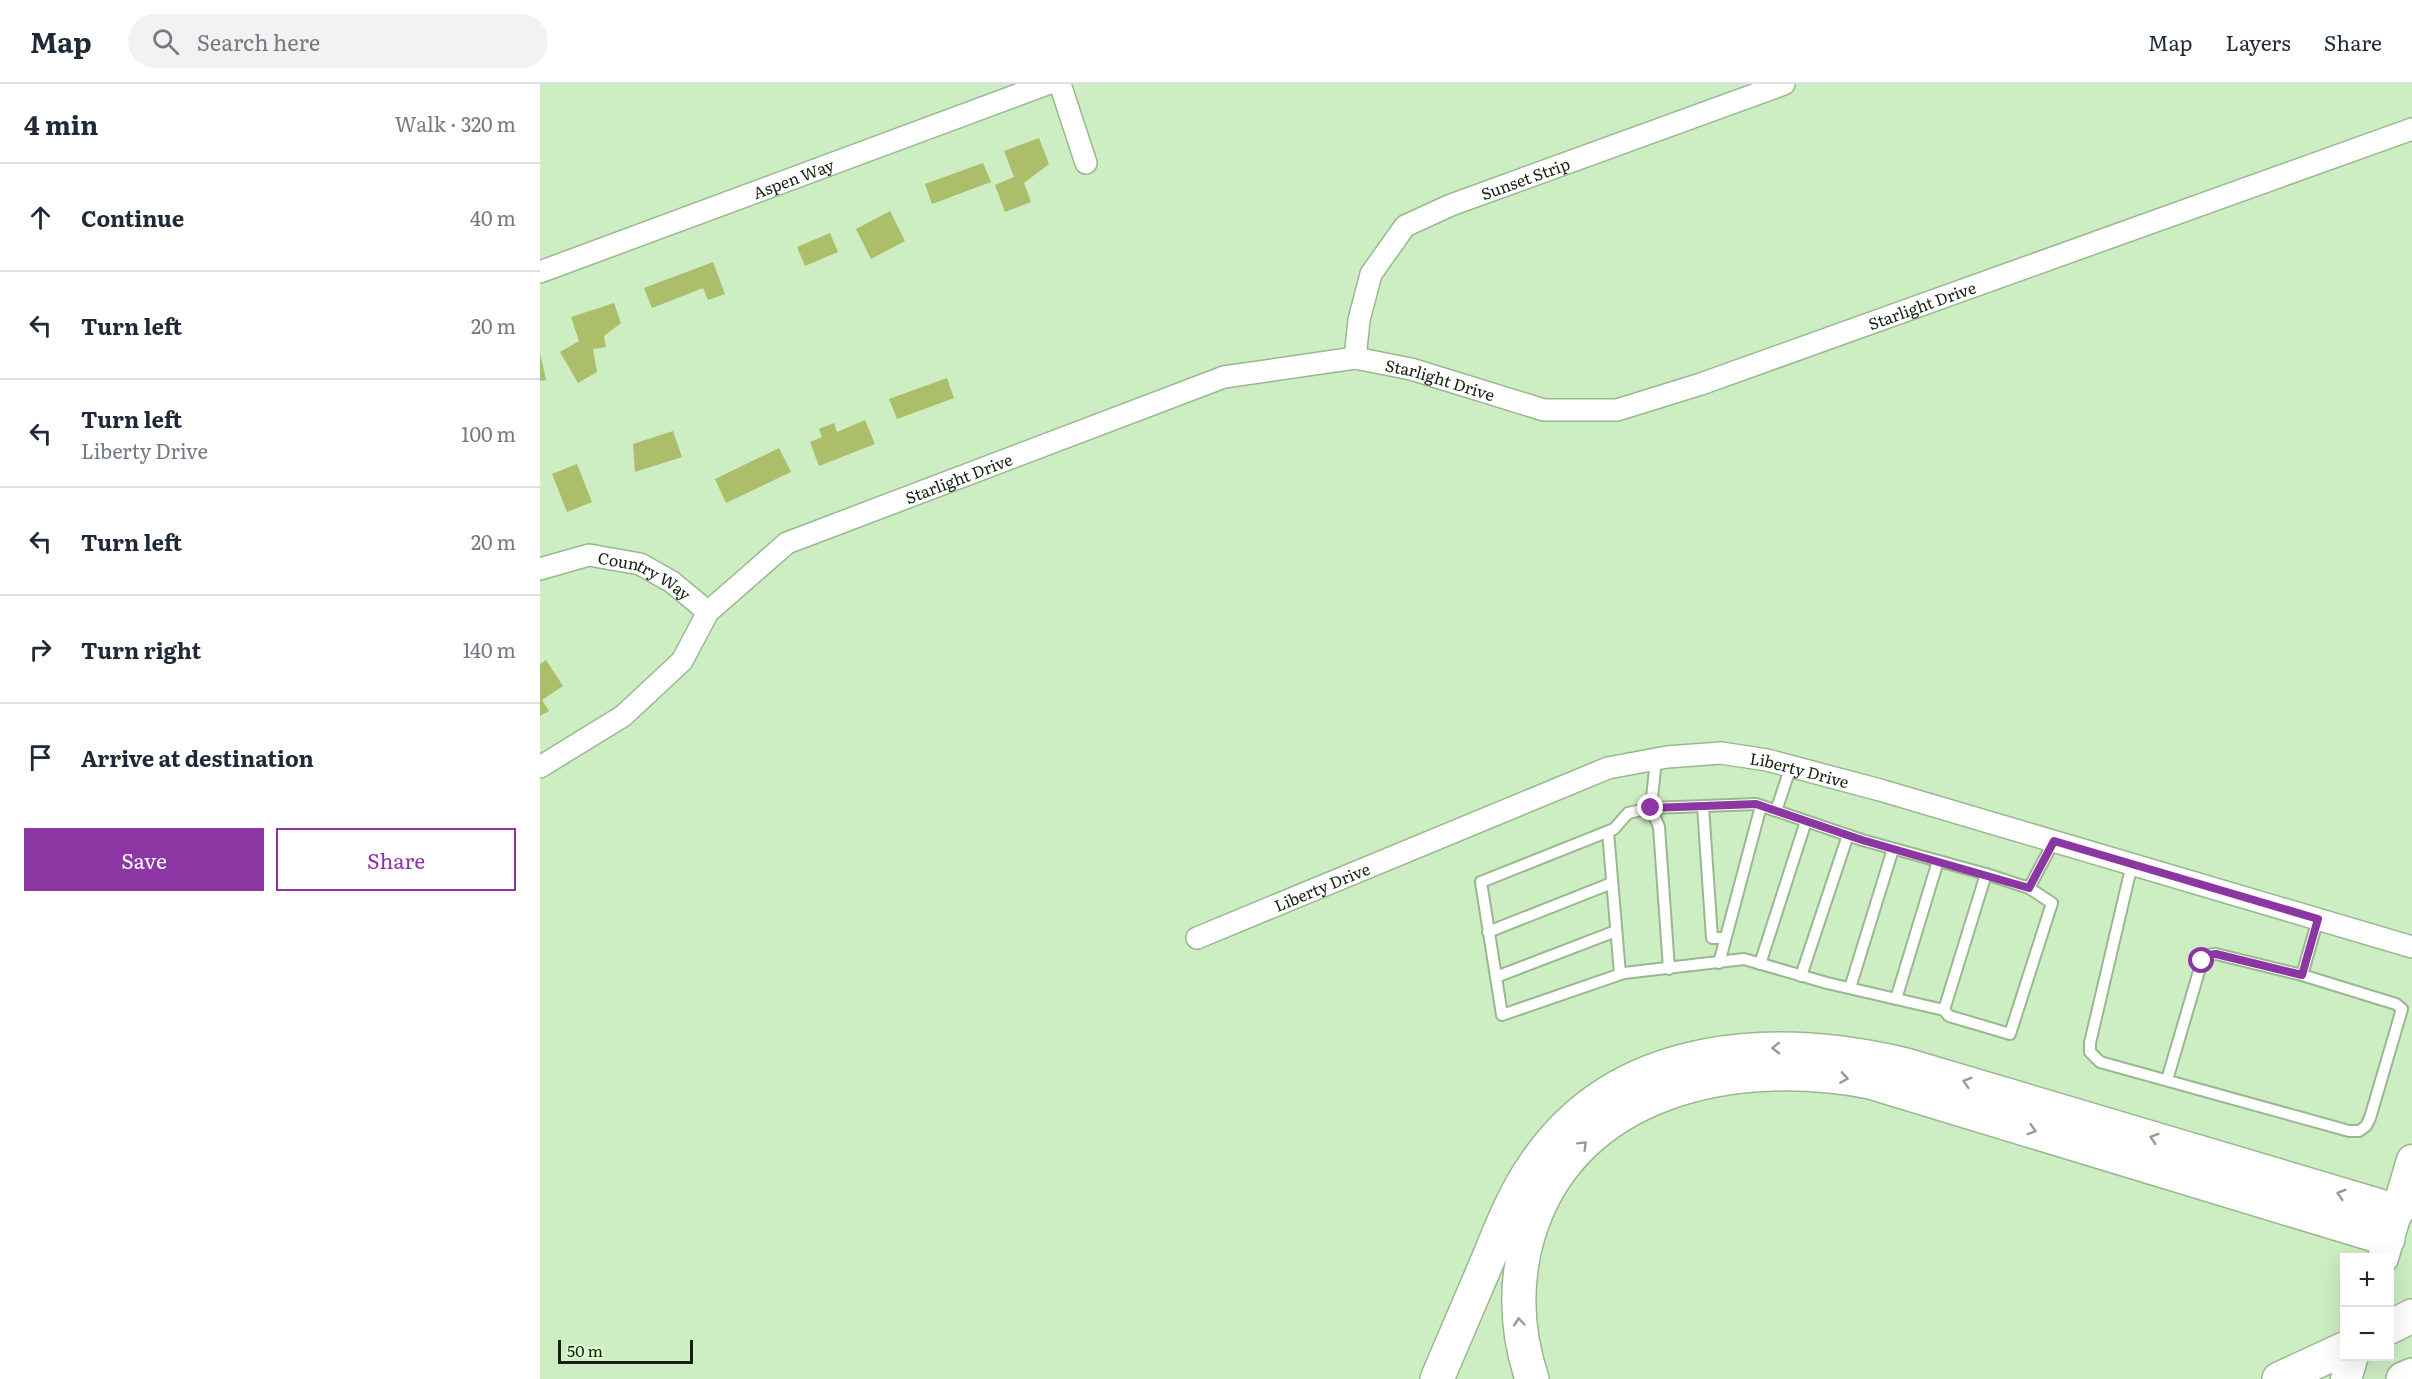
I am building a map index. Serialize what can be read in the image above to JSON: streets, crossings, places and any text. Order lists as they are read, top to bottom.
{
  "streets": {
    "street": [
      "Aspen Way",
      "Sunset Strip",
      "Starlight Drive",
      "Country Way",
      "Liberty Drive"
    ]
  },
  "crossings": [
    ["Sunset Strip", "Starlight Drive"],
    ["Starlight Drive", "Country Way"]
  ],
  "scale_bar": "50 m",
  "page": {
    "header": "Map",
    "search": "Search here",
    "nav": ["Map", "Layers", "Share"],
    "heading": ["4 min", "Walk · 320 m"],
    "list": [
      ["Continue", "40 m"],
      ["Turn left", "20 m"],
      ["Turn left", "Liberty Drive", "100 m"],
      ["Turn left", "20 m"],
      ["Turn right", "140 m"],
      "Arrive at destination"
    ],
    "buttons": ["Save", "Share"],
    "map_buttons": ["+", "−"],
    "scale": "50 m"
  }
}
